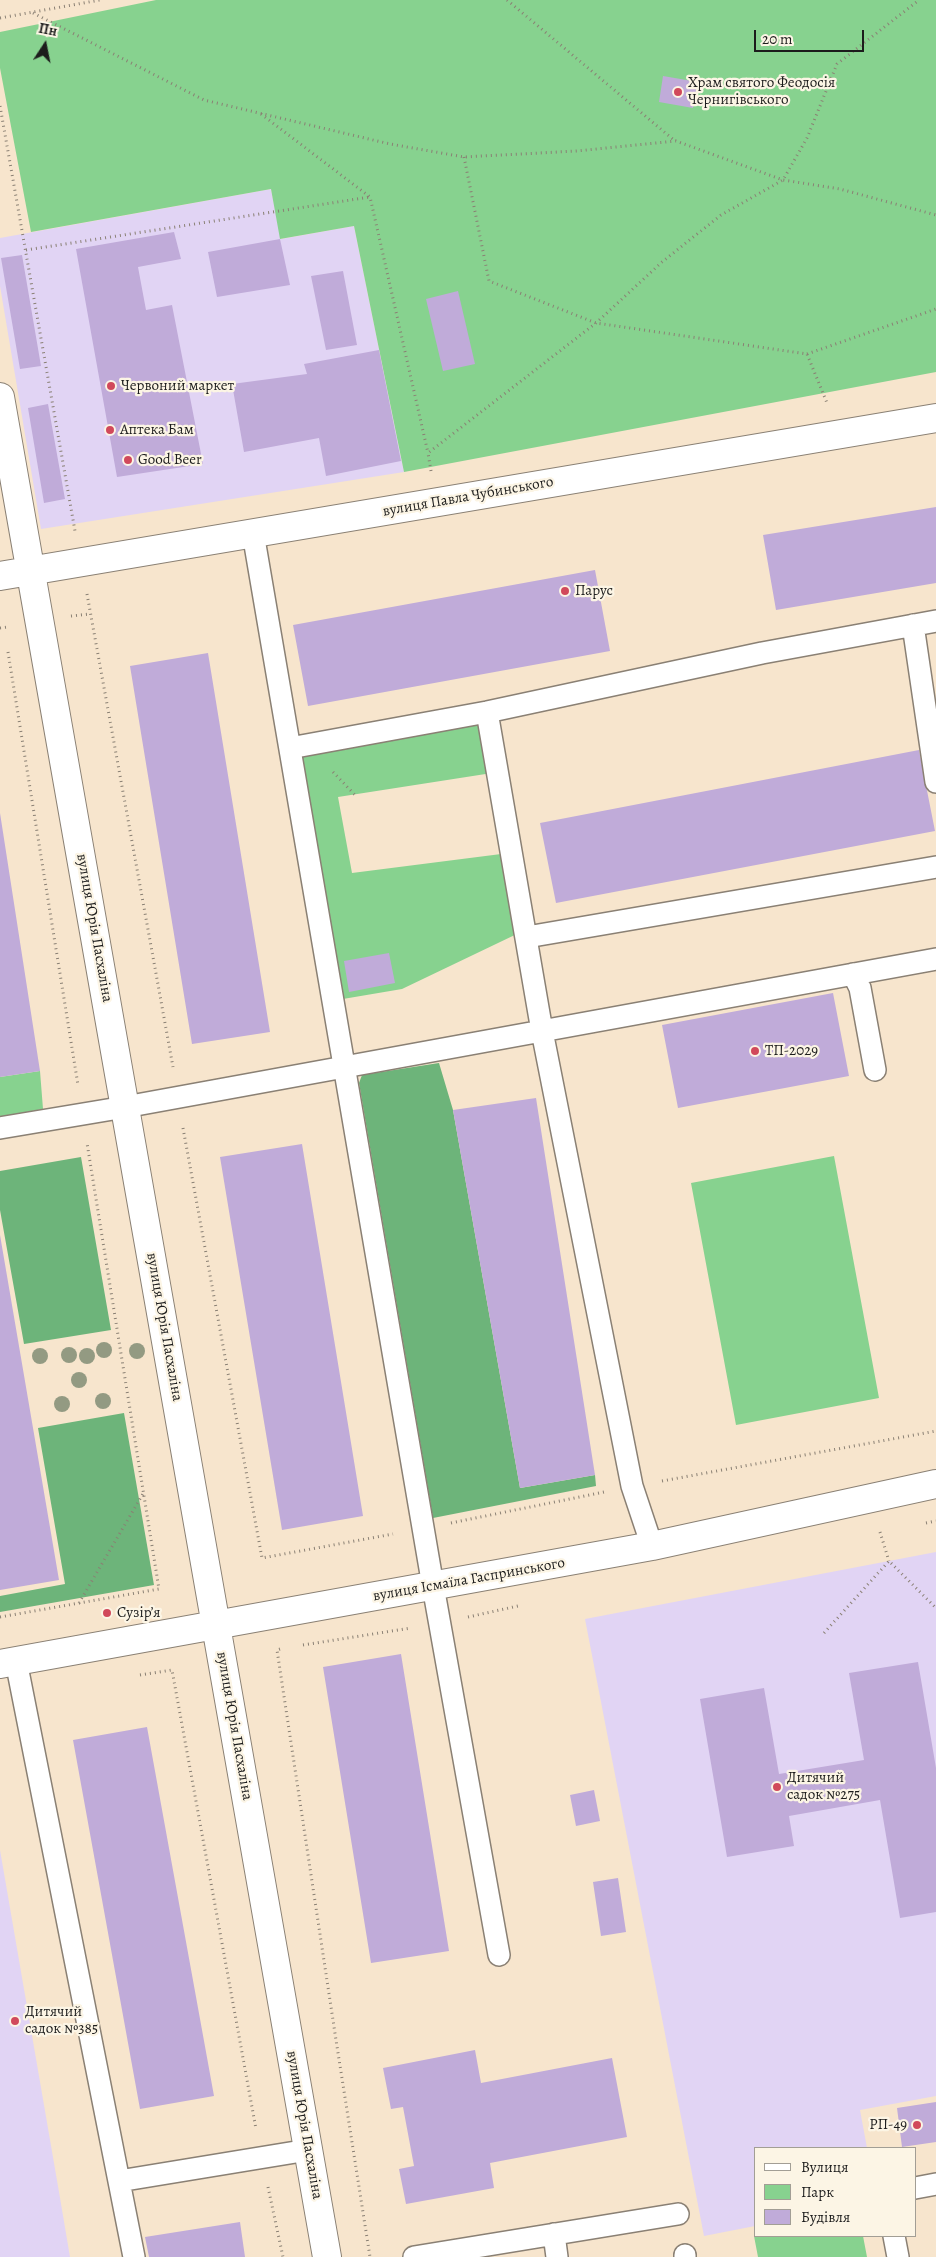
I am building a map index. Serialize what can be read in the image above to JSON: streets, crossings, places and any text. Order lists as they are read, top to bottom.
{
  "streets": {
    "street": ["вулиця Павла Чубинського", "вулиця Юрія Пасхаліна", "вулиця Ісмаїла Гаспринського"]
  },
  "crossings": [
    ["вулиця Павла Чубинського", "вулиця Юрія Пасхаліна"],
    ["вулиця Юрія Пасхаліна", "вулиця Ісмаїла Гаспринського"]
  ],
  "places": [
    "Храм святого Феодосія Чернигівського",
    "Червоний маркет",
    "Аптека Бам",
    "Good Beer",
    "Парус",
    "ТП-2029",
    "Сузір’я",
    "Дитячий садок №275",
    "Дитячий садок №385",
    "РП-49"
  ],
  "legend": ["Вулиця", "Парк", "Будівля"],
  "scale_bar": "20 m",
  "north": "top"
}
